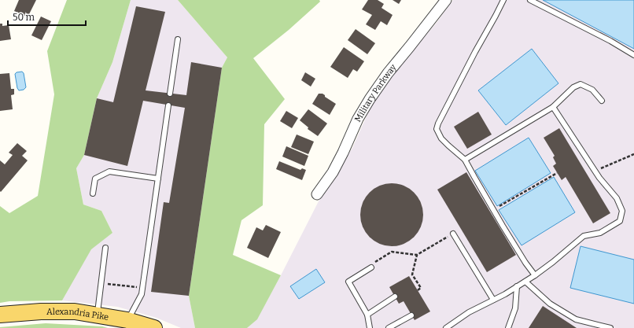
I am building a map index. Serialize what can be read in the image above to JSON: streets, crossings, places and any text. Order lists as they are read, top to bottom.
{
  "streets": {
    "main road": ["Alexandria Pike"],
    "street": ["Military Parkway"]
  },
  "scale_bar": "50 m"
}
